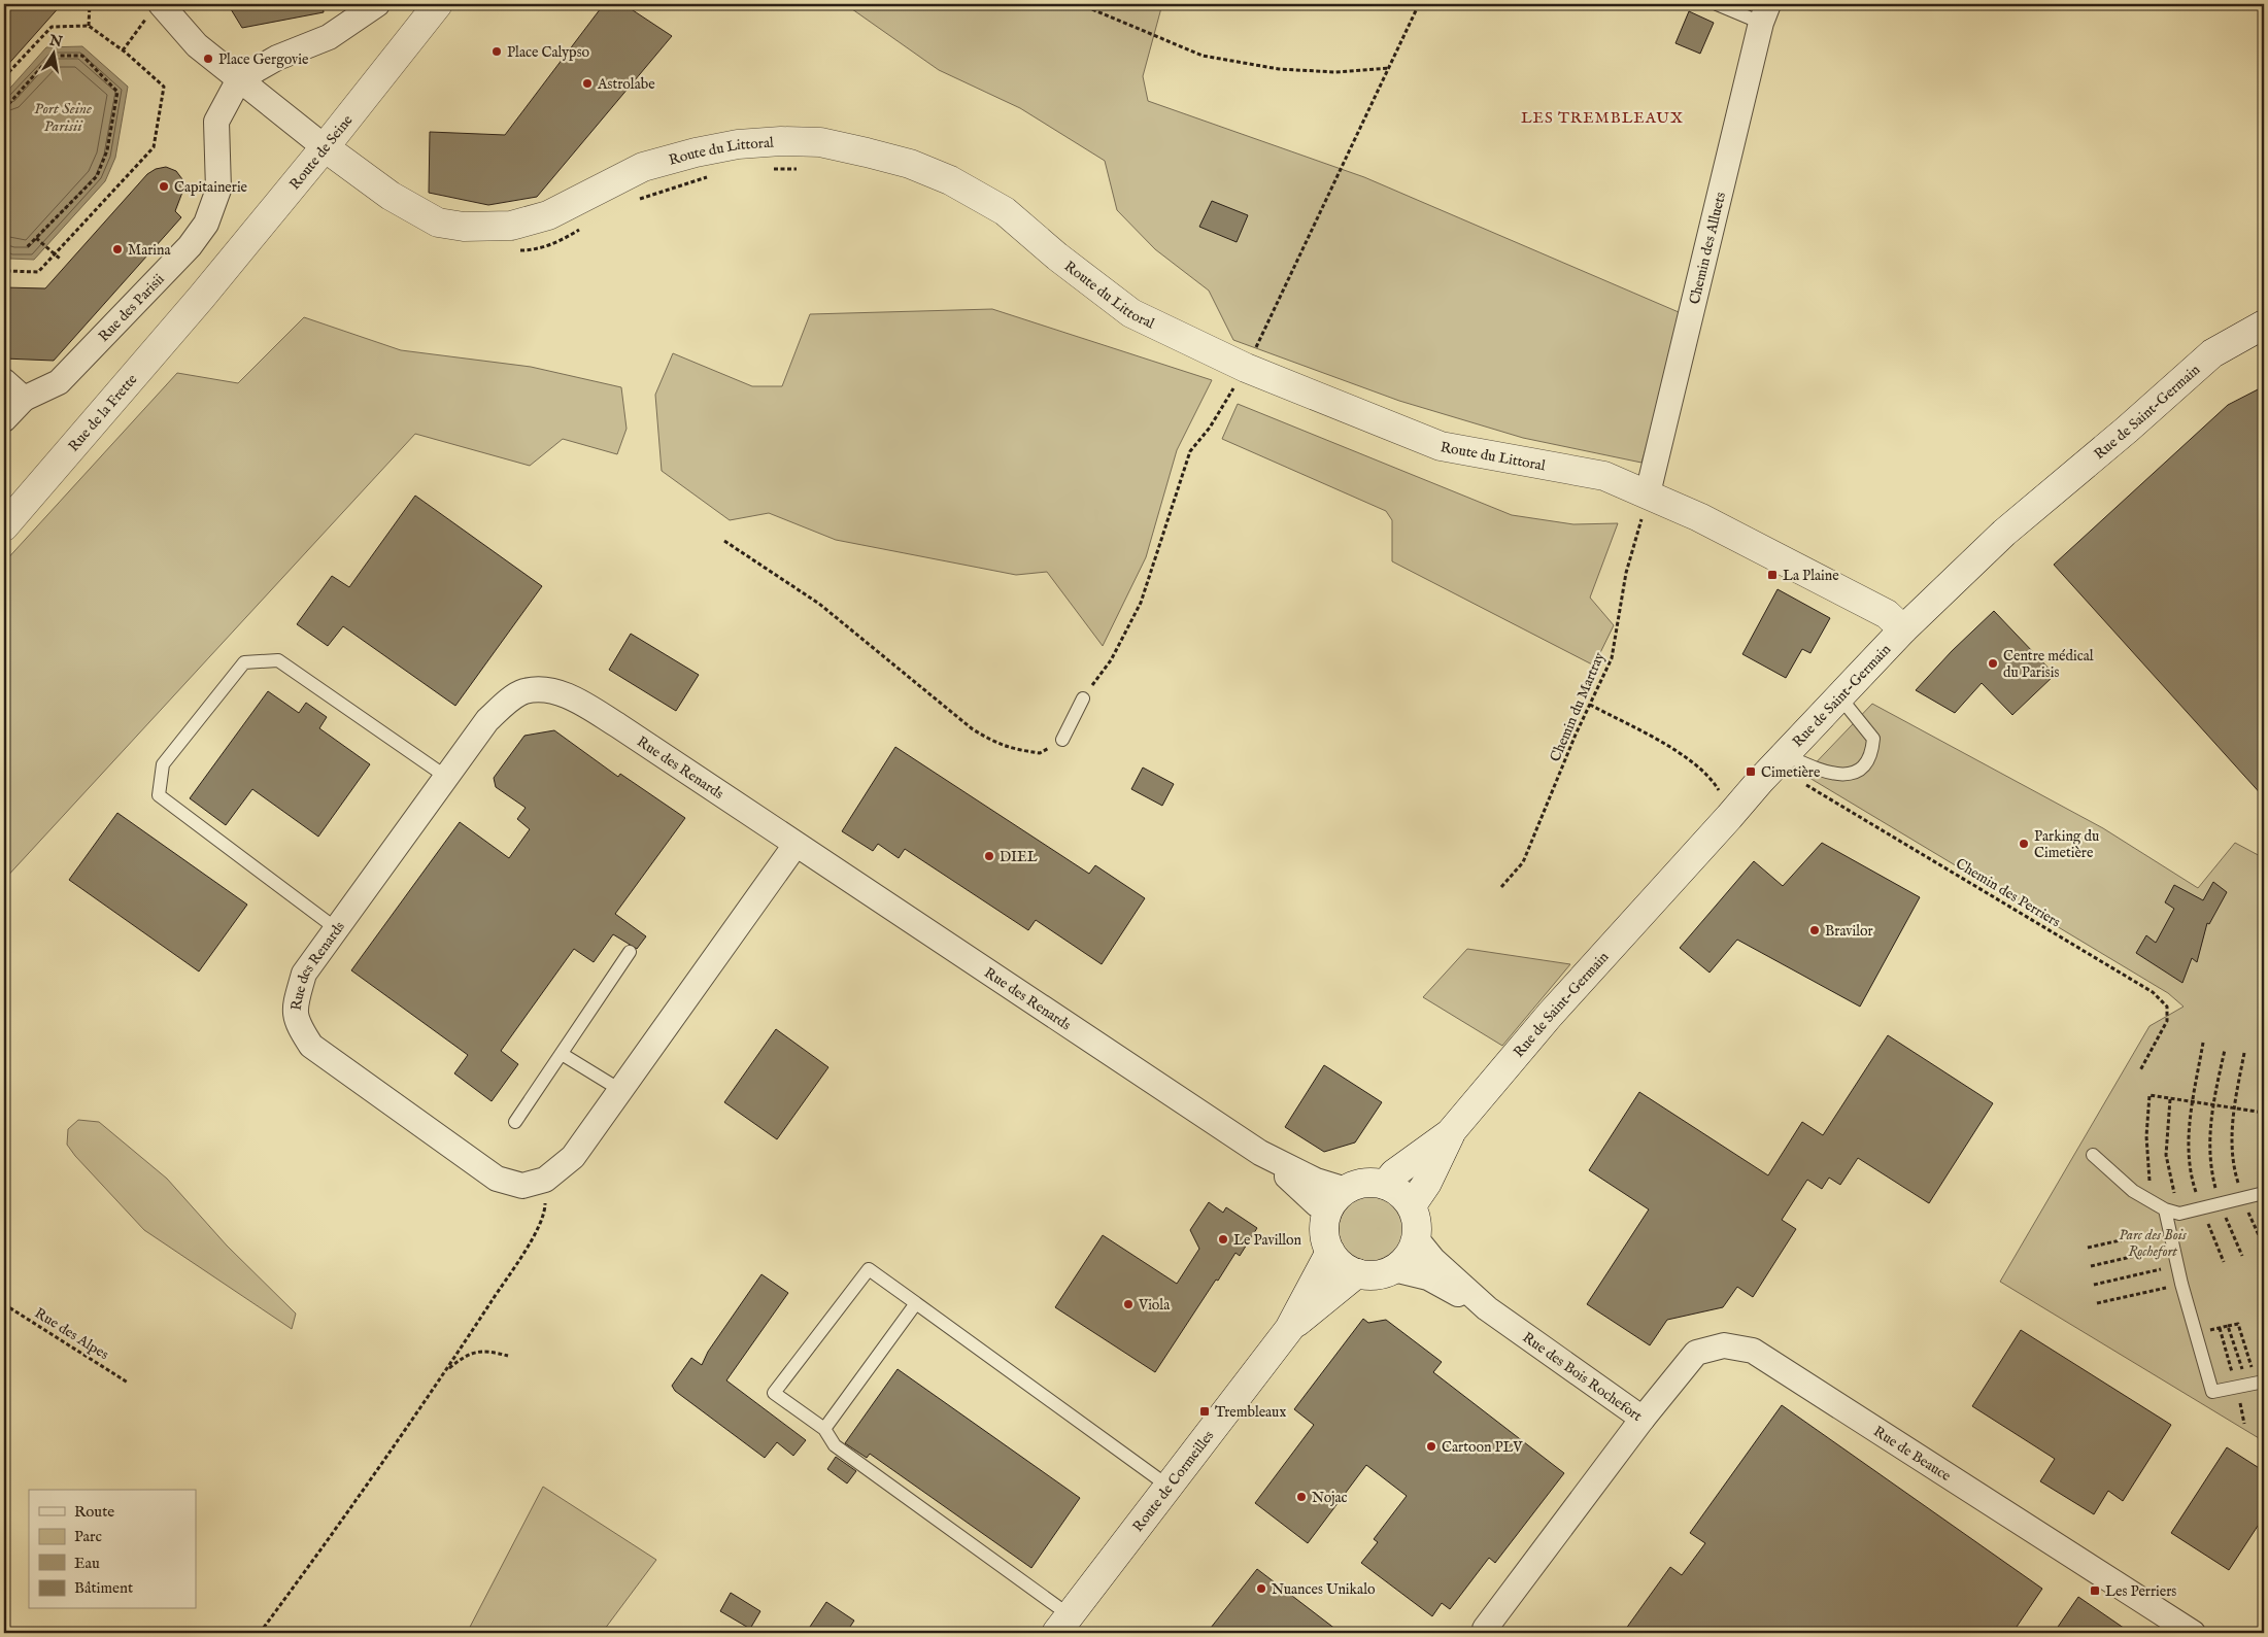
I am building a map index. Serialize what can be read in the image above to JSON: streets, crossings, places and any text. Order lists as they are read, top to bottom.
{
  "streets": {
    "street": [
      "Route de Seine",
      "Route du Littoral",
      "Chemin des Alluets",
      "Rue des Parisii",
      "Rue de Saint-Germain",
      "Rue de la Frette",
      "Rue des Renards",
      "Rue des Bois Rochefort",
      "Rue de Beauce",
      "Route de Cormeilles"
    ],
    "path": ["Chemin du Martray", "Chemin des Perriers", "Rue des Alpes"]
  },
  "crossings": [
    ["Route de Seine", "Route du Littoral"],
    ["Route de Seine", "Rue de la Frette"],
    ["Route du Littoral", "Chemin des Alluets"],
    ["Route du Littoral", "Rue de Saint-Germain"],
    ["Route du Littoral", "Chemin du Martray"],
    ["Chemin des Alluets", "Chemin du Martray"],
    ["Rue de Saint-Germain", "Rue des Renards"],
    ["Rue de Saint-Germain", "Chemin des Perriers"],
    ["Rue de Saint-Germain", "Rue des Bois Rochefort"],
    ["Rue de Saint-Germain", "Route de Cormeilles"],
    ["Rue des Renards", "Rue des Bois Rochefort"],
    ["Rue des Renards", "Route de Cormeilles"],
    ["Rue des Bois Rochefort", "Rue de Beauce"],
    ["Rue des Bois Rochefort", "Route de Cormeilles"]
  ],
  "districts": ["LES TREMBLEAUX"],
  "water": ["Port Seine Parisii"],
  "parks": ["Parc des Bois Rochefort"],
  "places": {
    "other": [
      "Place Calypso",
      "Place Gergovie",
      "Astrolabe",
      "Capitainerie",
      "Marina",
      "Centre médical du Parisis",
      "Parking du Cimetière",
      "DIEL",
      "Bravilor",
      "Le Pavillon",
      "Viola",
      "Cartoon PLV",
      "Nojac",
      "Nuances Unikalo"
    ],
    "transit": [
      "La Plaine",
      "Cimetière",
      "Trembleaux",
      "Les Perriers"
    ]
  },
  "legend": [
    "Route",
    "Parc",
    "Eau",
    "Bâtiment"
  ],
  "north": "top"
}
